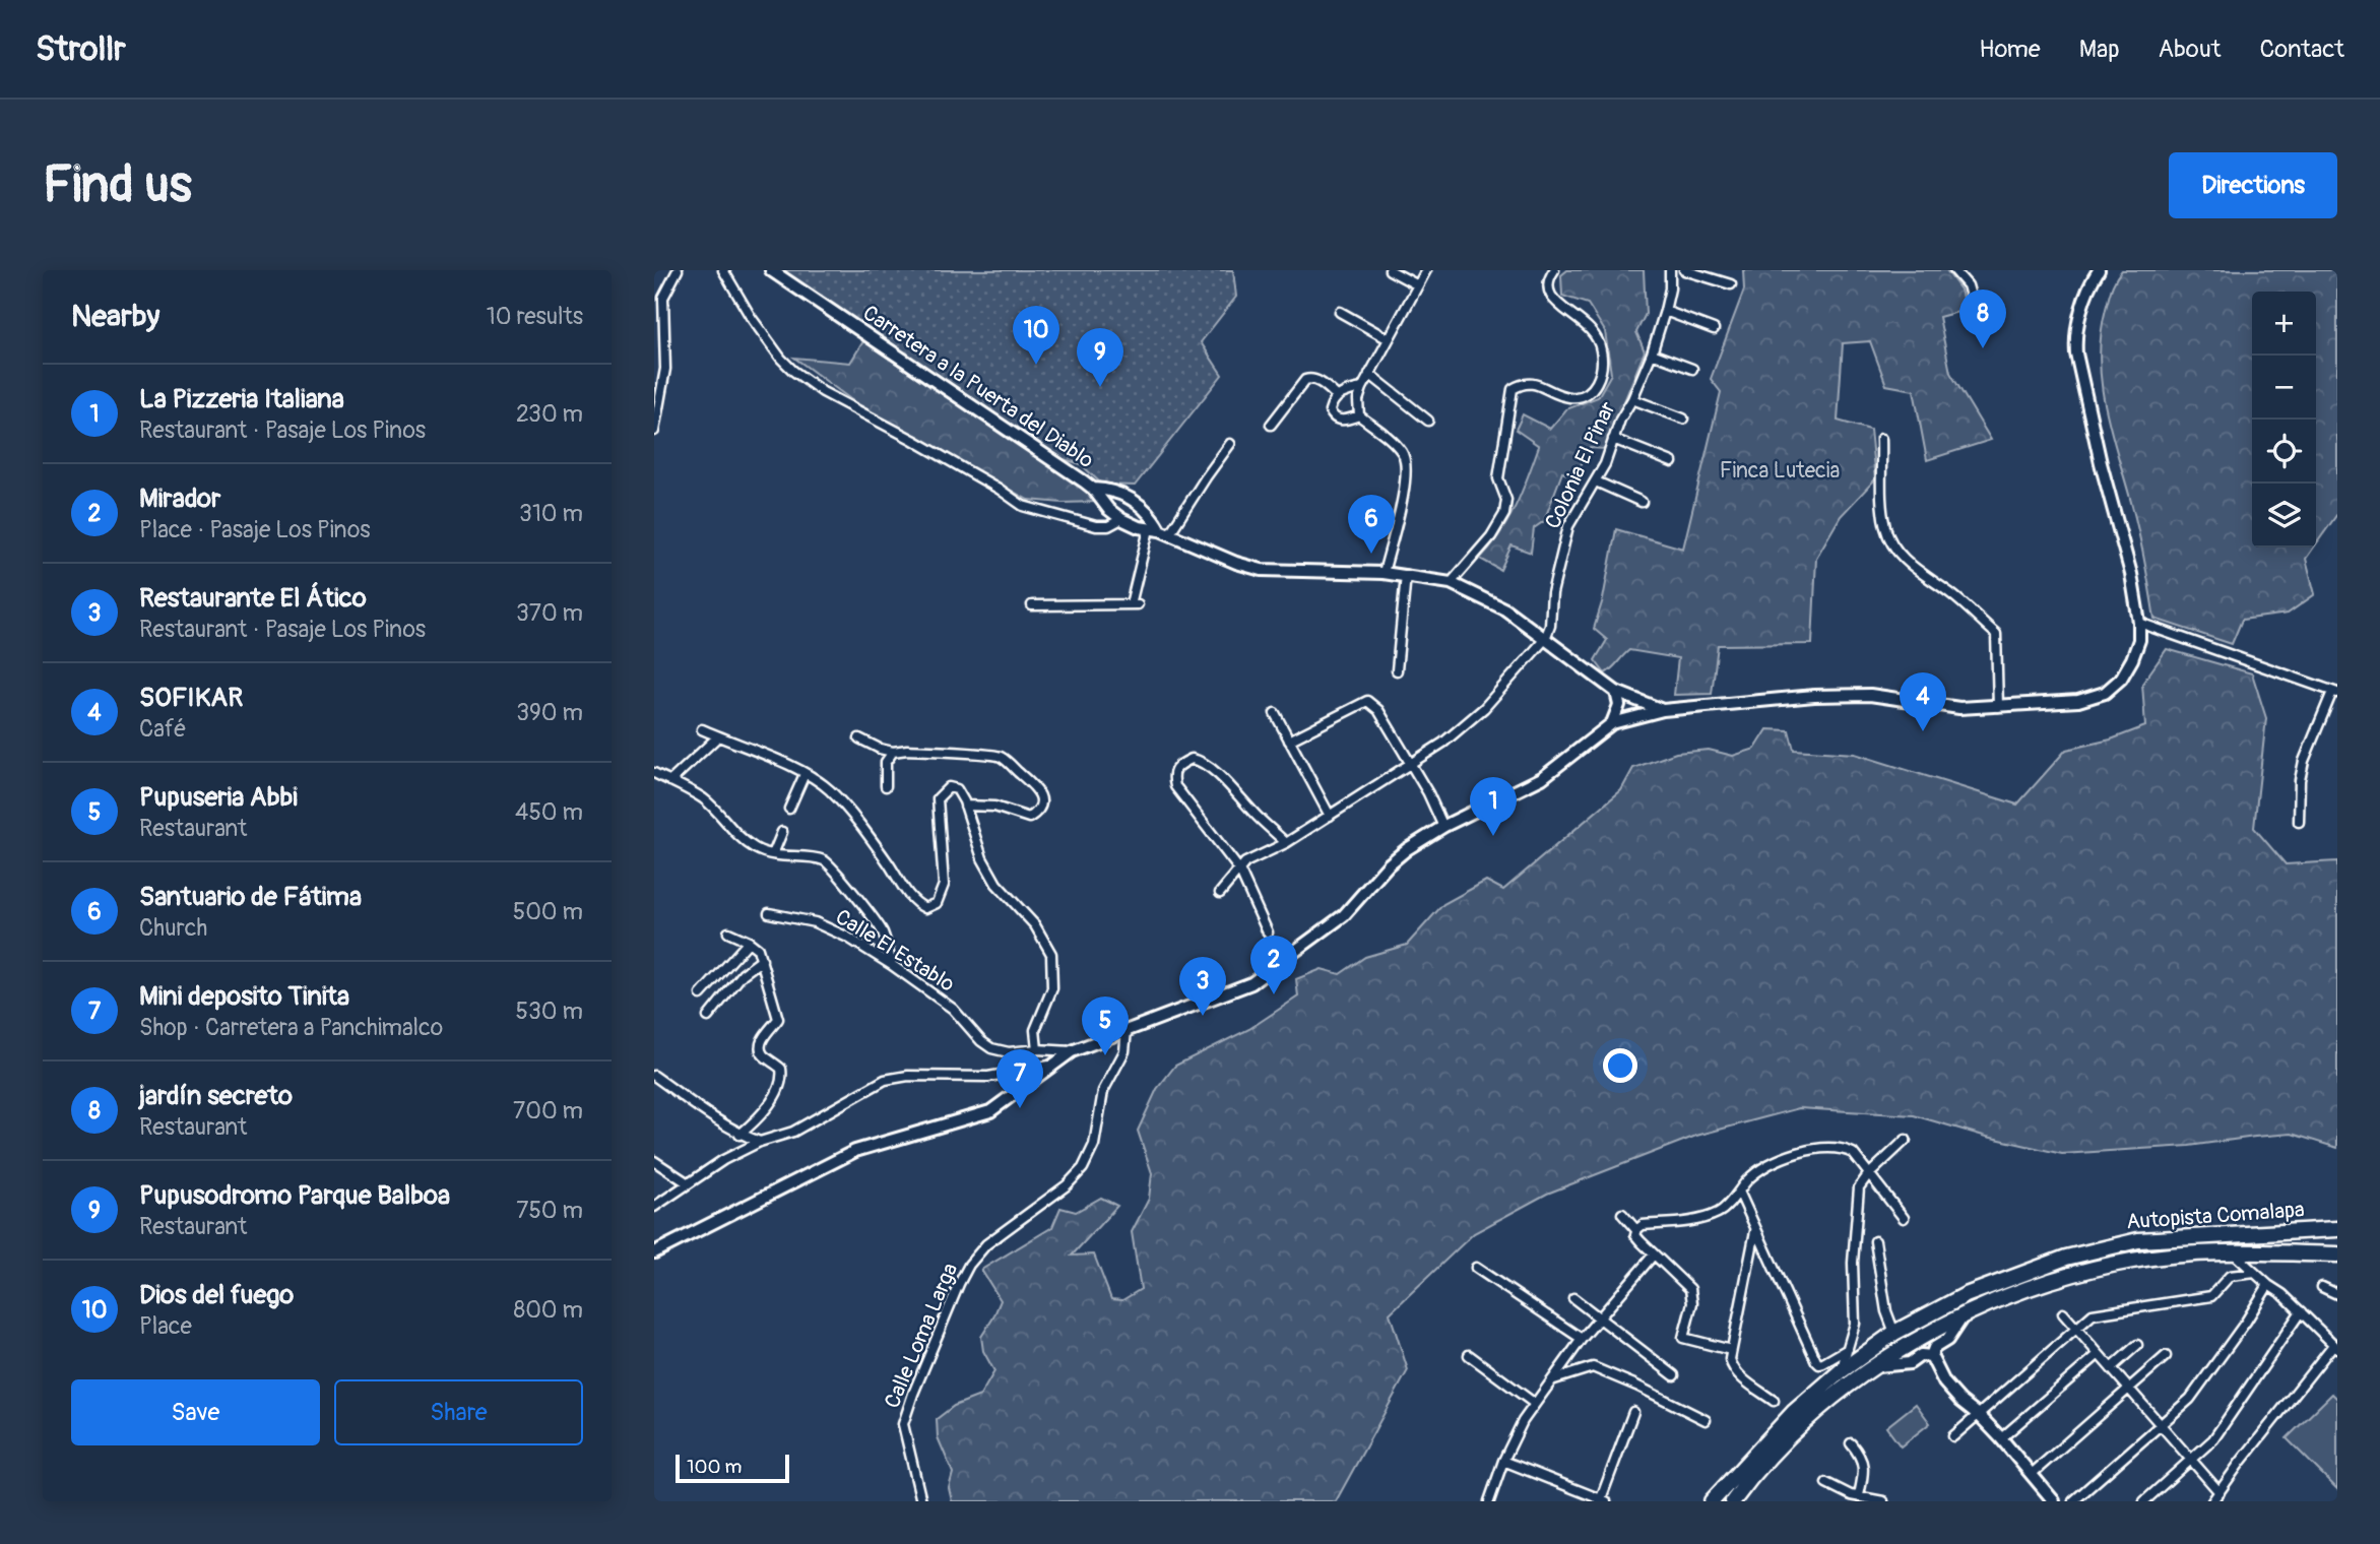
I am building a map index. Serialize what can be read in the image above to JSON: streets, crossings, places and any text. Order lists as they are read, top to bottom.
{
  "streets": {
    "highway": ["Autopista Comalapa"],
    "main road": ["Carretera a la Puerta del Diablo"],
    "street": ["Colonia El Pinar", "Calle El Establo", "Calle Loma Larga"]
  },
  "crossings": [
    ["Carretera a la Puerta del Diablo", "Colonia El Pinar"]
  ],
  "parks": ["Finca Lutecia"],
  "scale_bar": "100 m",
  "page": {
    "header": "Strollr",
    "nav": [
      "Home",
      "Map",
      "About",
      "Contact"
    ],
    "buttons": [
      "Directions",
      ["Save", "Share"]
    ],
    "title": "Find us",
    "heading": ["Nearby", "10 results"],
    "pins": [
      "8",
      "10",
      "9",
      "6",
      "4",
      "1",
      "2",
      "3",
      "5",
      "7"
    ],
    "map_buttons": ["+", "−"],
    "list": [
      {
        "mark": "1",
        "name": "La Pizzeria Italiana",
        "note": "Restaurant · Pasaje Los Pinos",
        "value": "230 m"
      },
      {
        "mark": "2",
        "name": "Mirador",
        "note": "Place · Pasaje Los Pinos",
        "value": "310 m"
      },
      {
        "mark": "3",
        "name": "Restaurante El Ático",
        "note": "Restaurant · Pasaje Los Pinos",
        "value": "370 m"
      },
      {
        "mark": "4",
        "name": "SOFIKAR",
        "note": "Café",
        "value": "390 m"
      },
      {
        "mark": "5",
        "name": "Pupuseria Abbi",
        "note": "Restaurant",
        "value": "450 m"
      },
      {
        "mark": "6",
        "name": "Santuario de Fátima",
        "note": "Church",
        "value": "500 m"
      },
      {
        "mark": "7",
        "name": "Mini deposito Tinita",
        "note": "Shop · Carretera a Panchimalco",
        "value": "530 m"
      },
      {
        "mark": "8",
        "name": "jardín secreto",
        "note": "Restaurant",
        "value": "700 m"
      },
      {
        "mark": "9",
        "name": "Pupusodromo Parque Balboa",
        "note": "Restaurant",
        "value": "750 m"
      },
      {
        "mark": "10",
        "name": "Dios del fuego",
        "note": "Place",
        "value": "800 m"
      }
    ],
    "scale": "100 m"
  }
}
